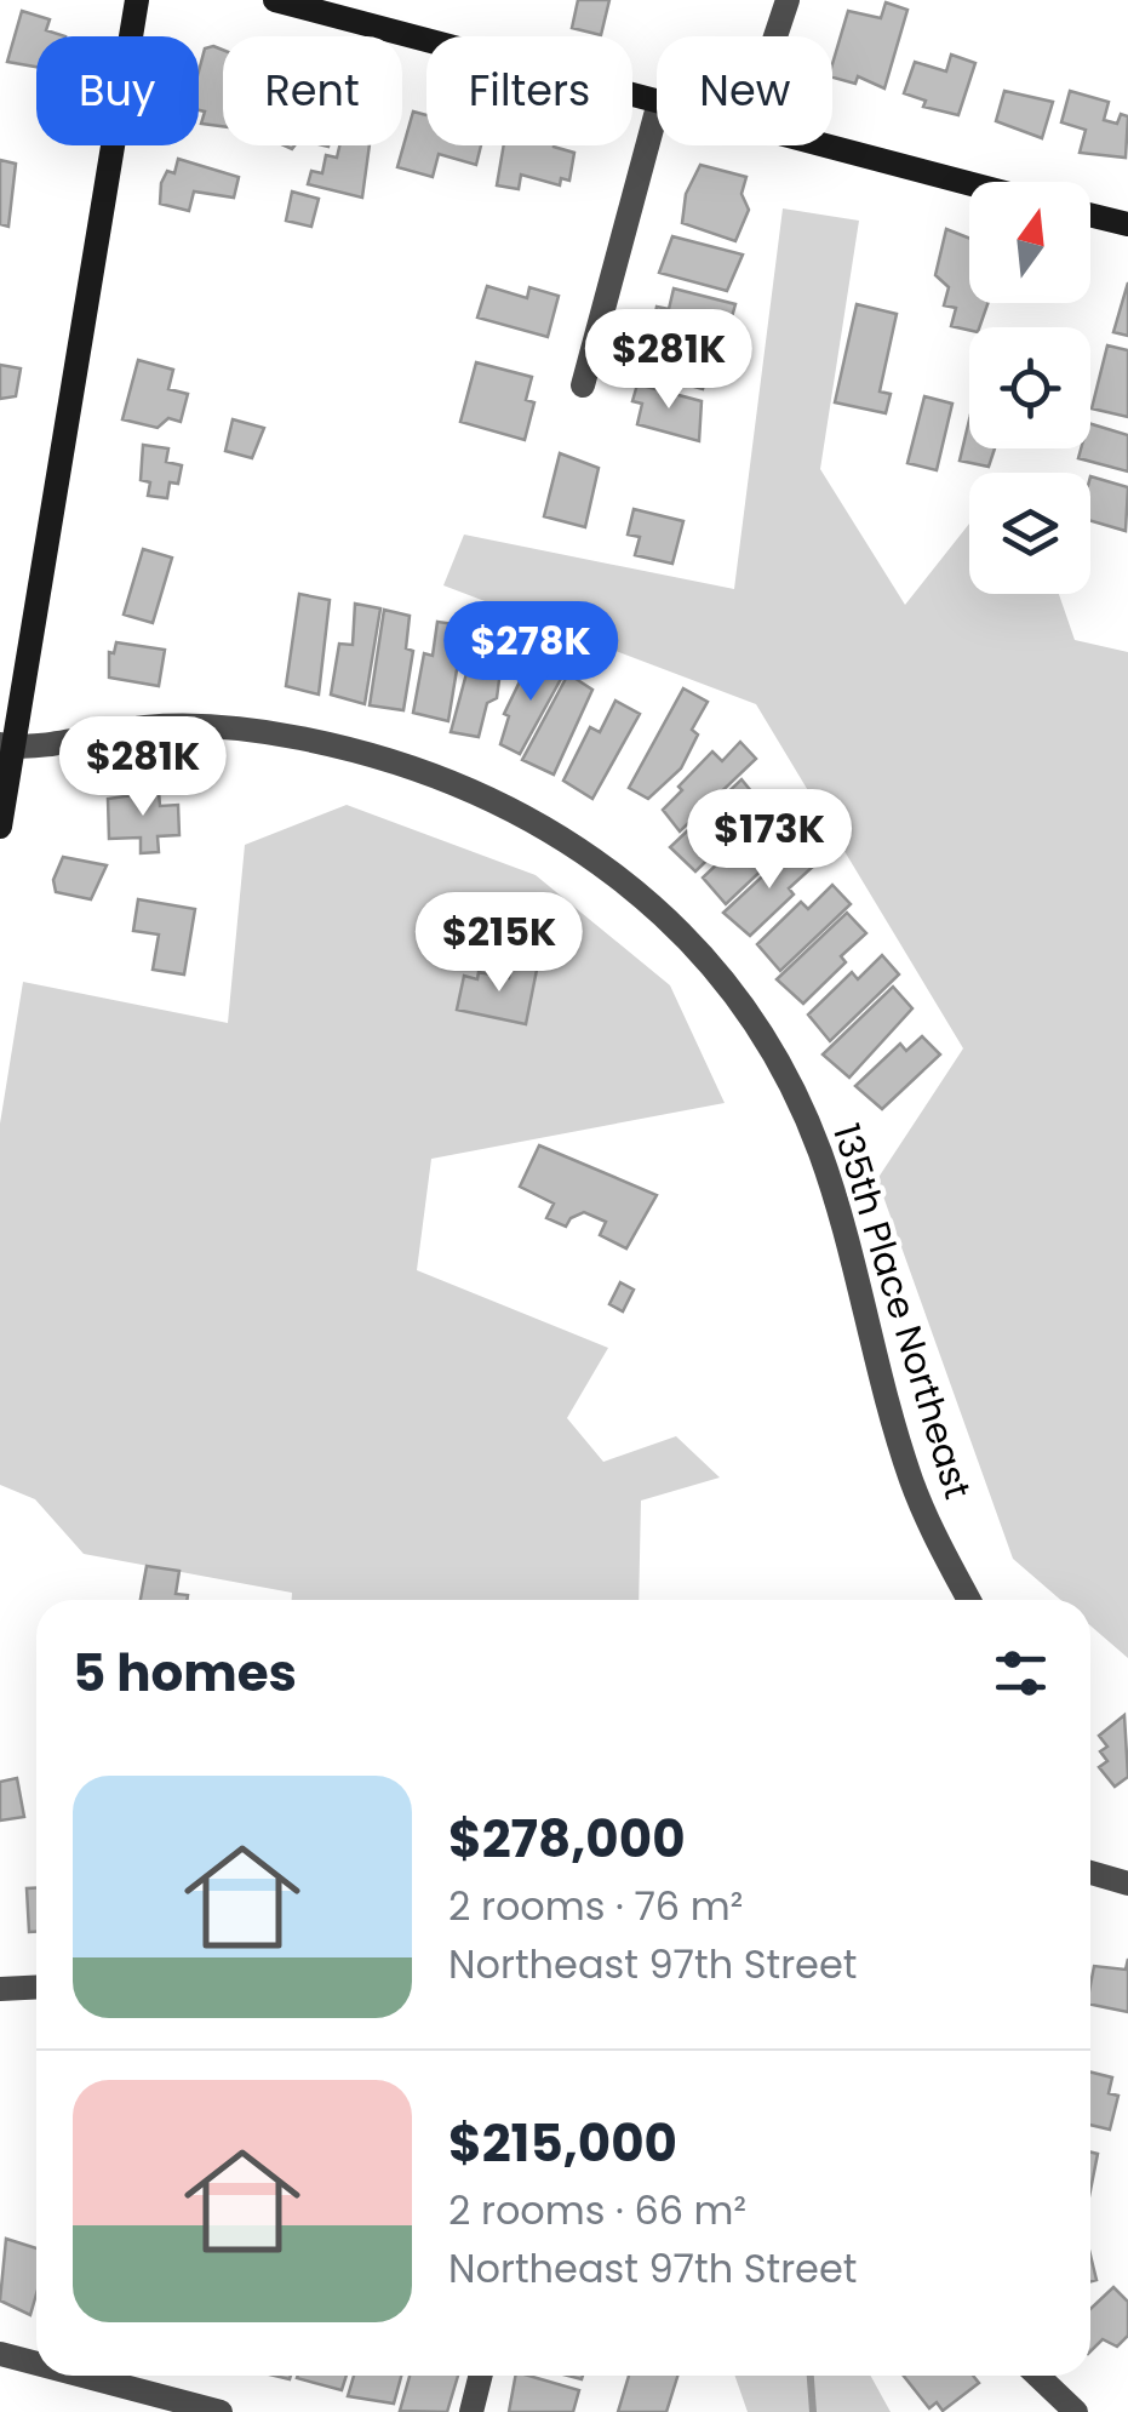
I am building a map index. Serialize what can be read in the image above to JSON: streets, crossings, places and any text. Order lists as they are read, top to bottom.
{
  "streets": {
    "street": ["135th Place Northeast"]
  },
  "north": "top",
  "page": {
    "chip": [
      "Buy",
      "Rent",
      "Filters",
      "New"
    ],
    "price": [
      "$281K",
      "$278K",
      "$281K",
      "$173K",
      "$215K"
    ],
    "heading": "5 homes",
    "list": [
      {
        "name": "$278,000",
        "note": "2 rooms · 76 m² · Northeast 97th Street"
      },
      {
        "name": "$215,000",
        "note": "2 rooms · 66 m² · Northeast 97th Street"
      }
    ]
  }
}
